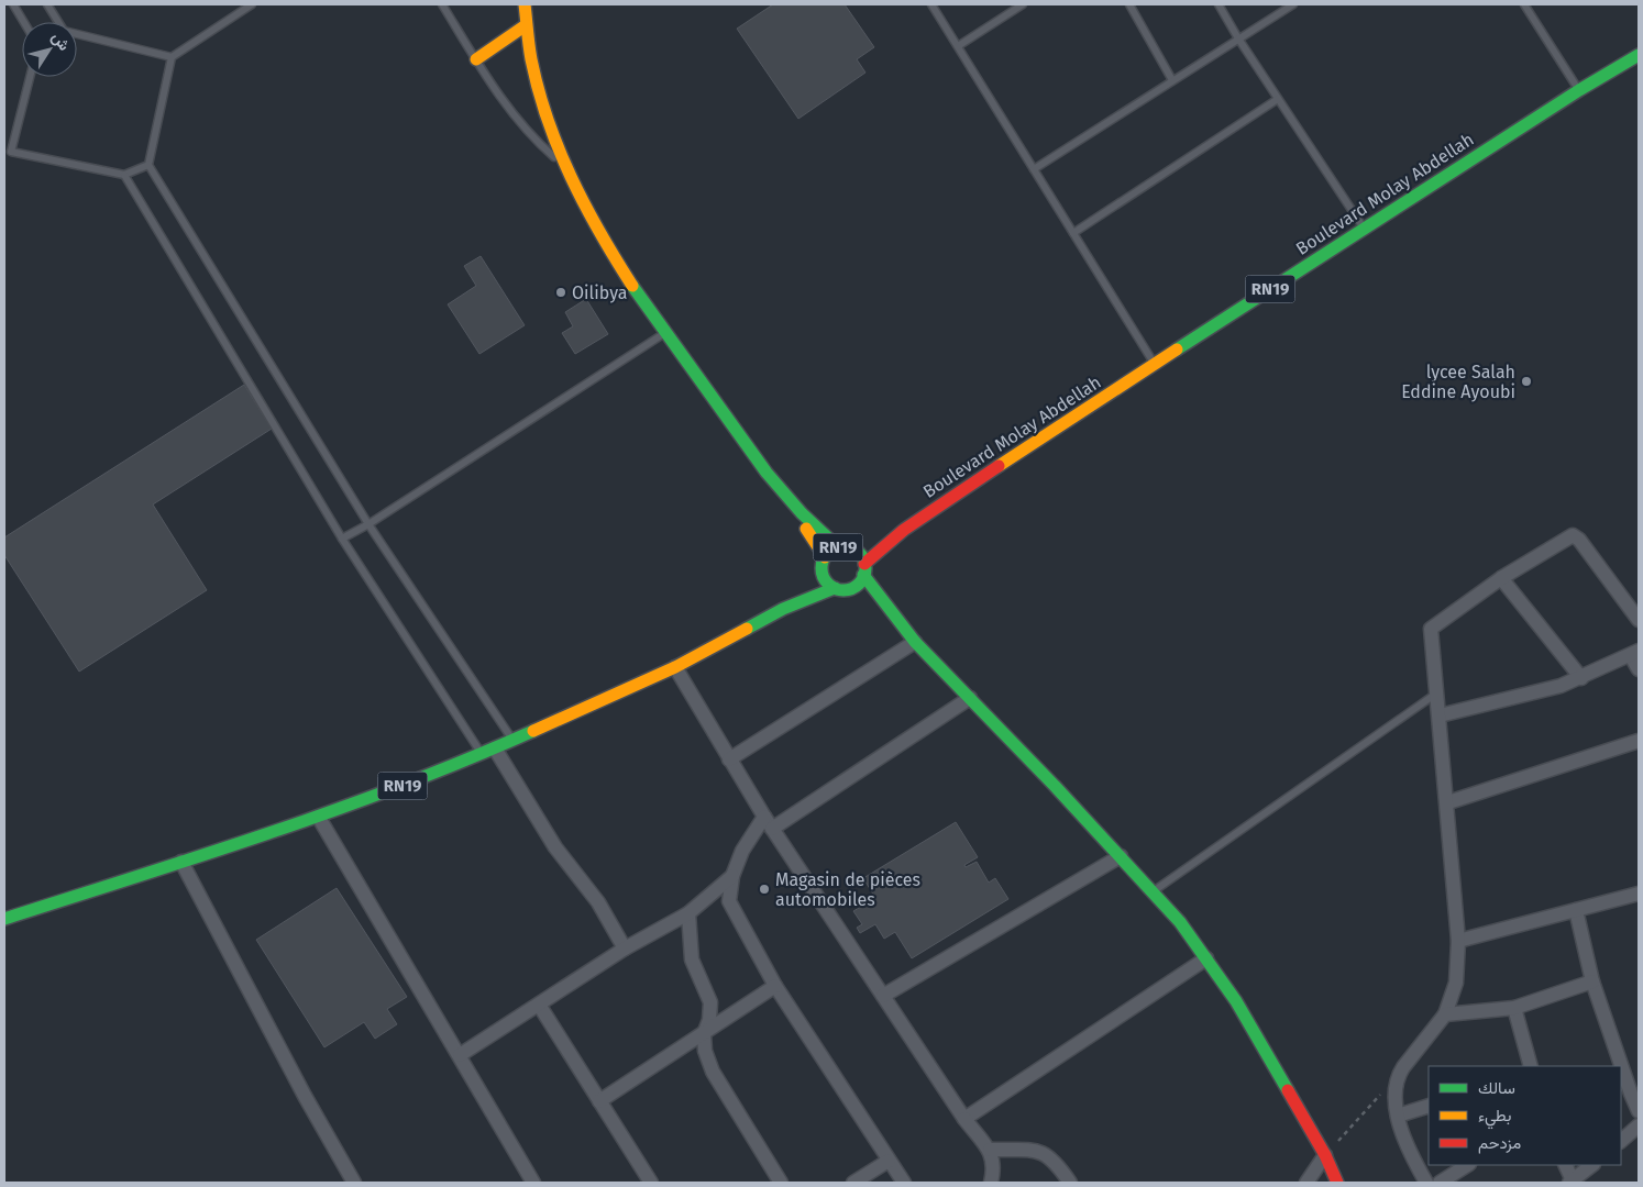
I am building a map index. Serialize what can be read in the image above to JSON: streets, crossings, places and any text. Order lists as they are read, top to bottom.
{
  "streets": {
    "main road": ["Boulevard Molay Abdellah", "RN19"]
  },
  "crossings": [
    ["Boulevard Molay Abdellah", "RN19"]
  ],
  "places": ["Oilibya", "lycee Salah Eddine Ayoubi", "Magasin de pièces automobiles"],
  "legend": ["سالك", "بطيء", "مزدحم"],
  "north": "top right"
}
